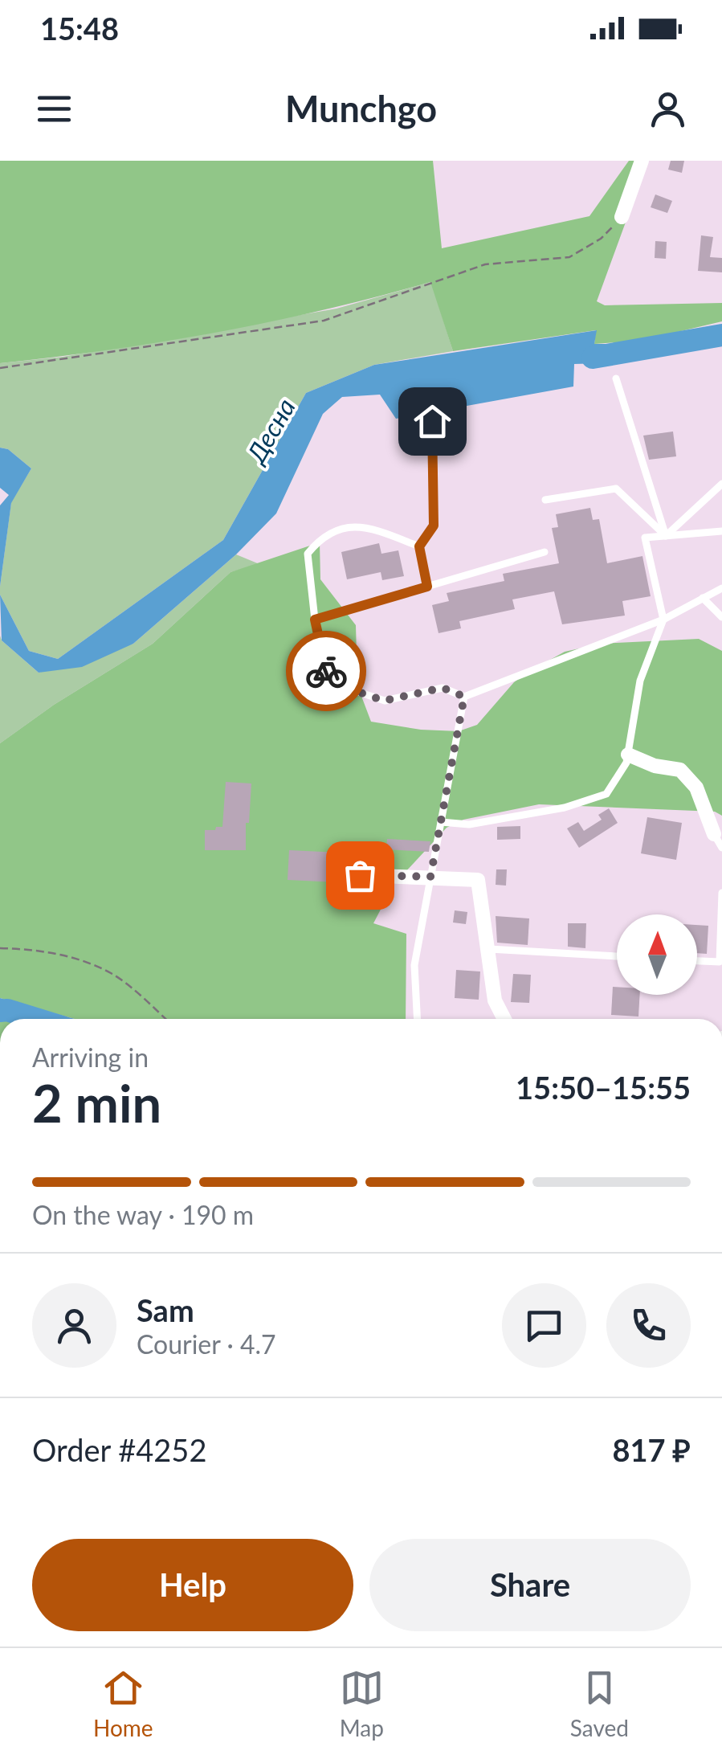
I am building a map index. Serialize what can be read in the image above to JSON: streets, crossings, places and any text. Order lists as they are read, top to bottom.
{
  "water": ["Десна"],
  "north": "top",
  "page": {
    "status": "15:48",
    "header": "Munchgo",
    "heading": ["2 min", "Arriving in", "15:50–15:55"],
    "panel": [
      "Sam",
      "Courier · 4.7",
      "Order #4252",
      "817 ₽"
    ],
    "bar": "On the way · 190 m",
    "buttons": ["Help", "Share"],
    "tabs": ["Home", "Map", "Saved"]
  }
}
